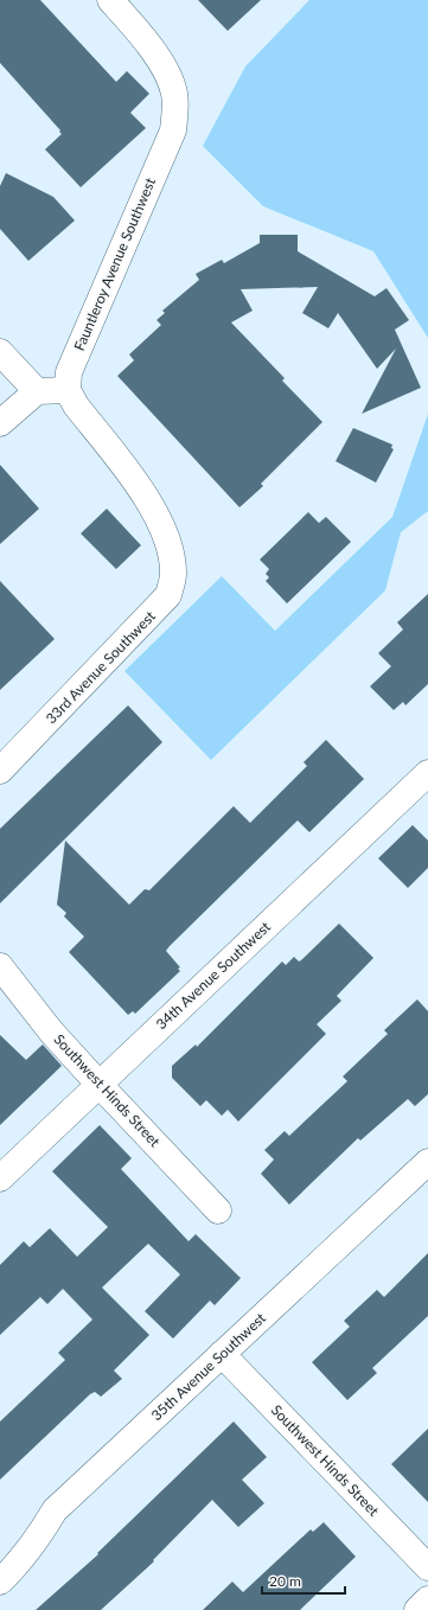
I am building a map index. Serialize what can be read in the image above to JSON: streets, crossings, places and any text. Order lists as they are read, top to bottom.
{
  "streets": {
    "street": [
      "Fauntleroy Avenue Southwest",
      "33rd Avenue Southwest",
      "34th Avenue Southwest",
      "Southwest Hinds Street",
      "35th Avenue Southwest"
    ]
  },
  "crossings": [
    ["Fauntleroy Avenue Southwest", "33rd Avenue Southwest"],
    ["34th Avenue Southwest", "Southwest Hinds Street"],
    ["Southwest Hinds Street", "35th Avenue Southwest"]
  ],
  "scale_bar": "20 m"
}
